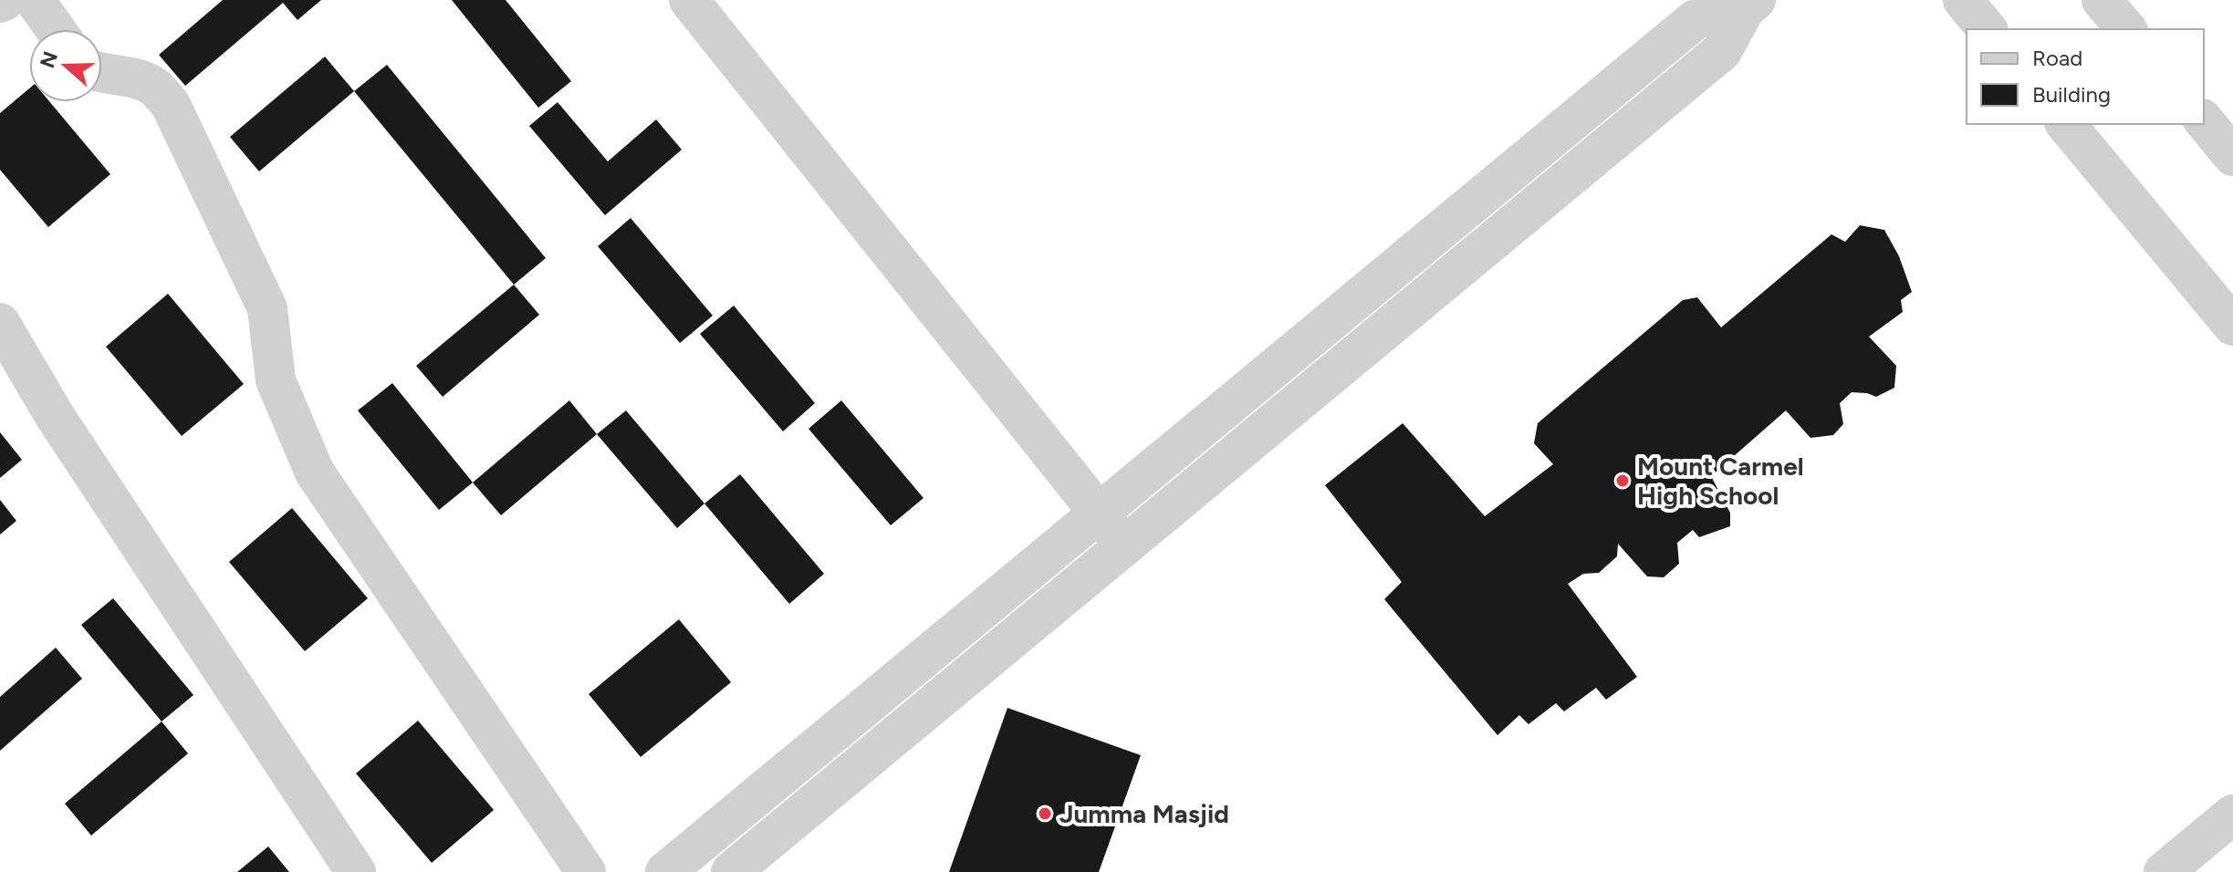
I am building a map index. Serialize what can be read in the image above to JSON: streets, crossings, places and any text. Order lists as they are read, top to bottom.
{
  "places": ["Mount Carmel High School", "Jumma Masjid"],
  "legend": ["Road", "Building"],
  "north": "left"
}
